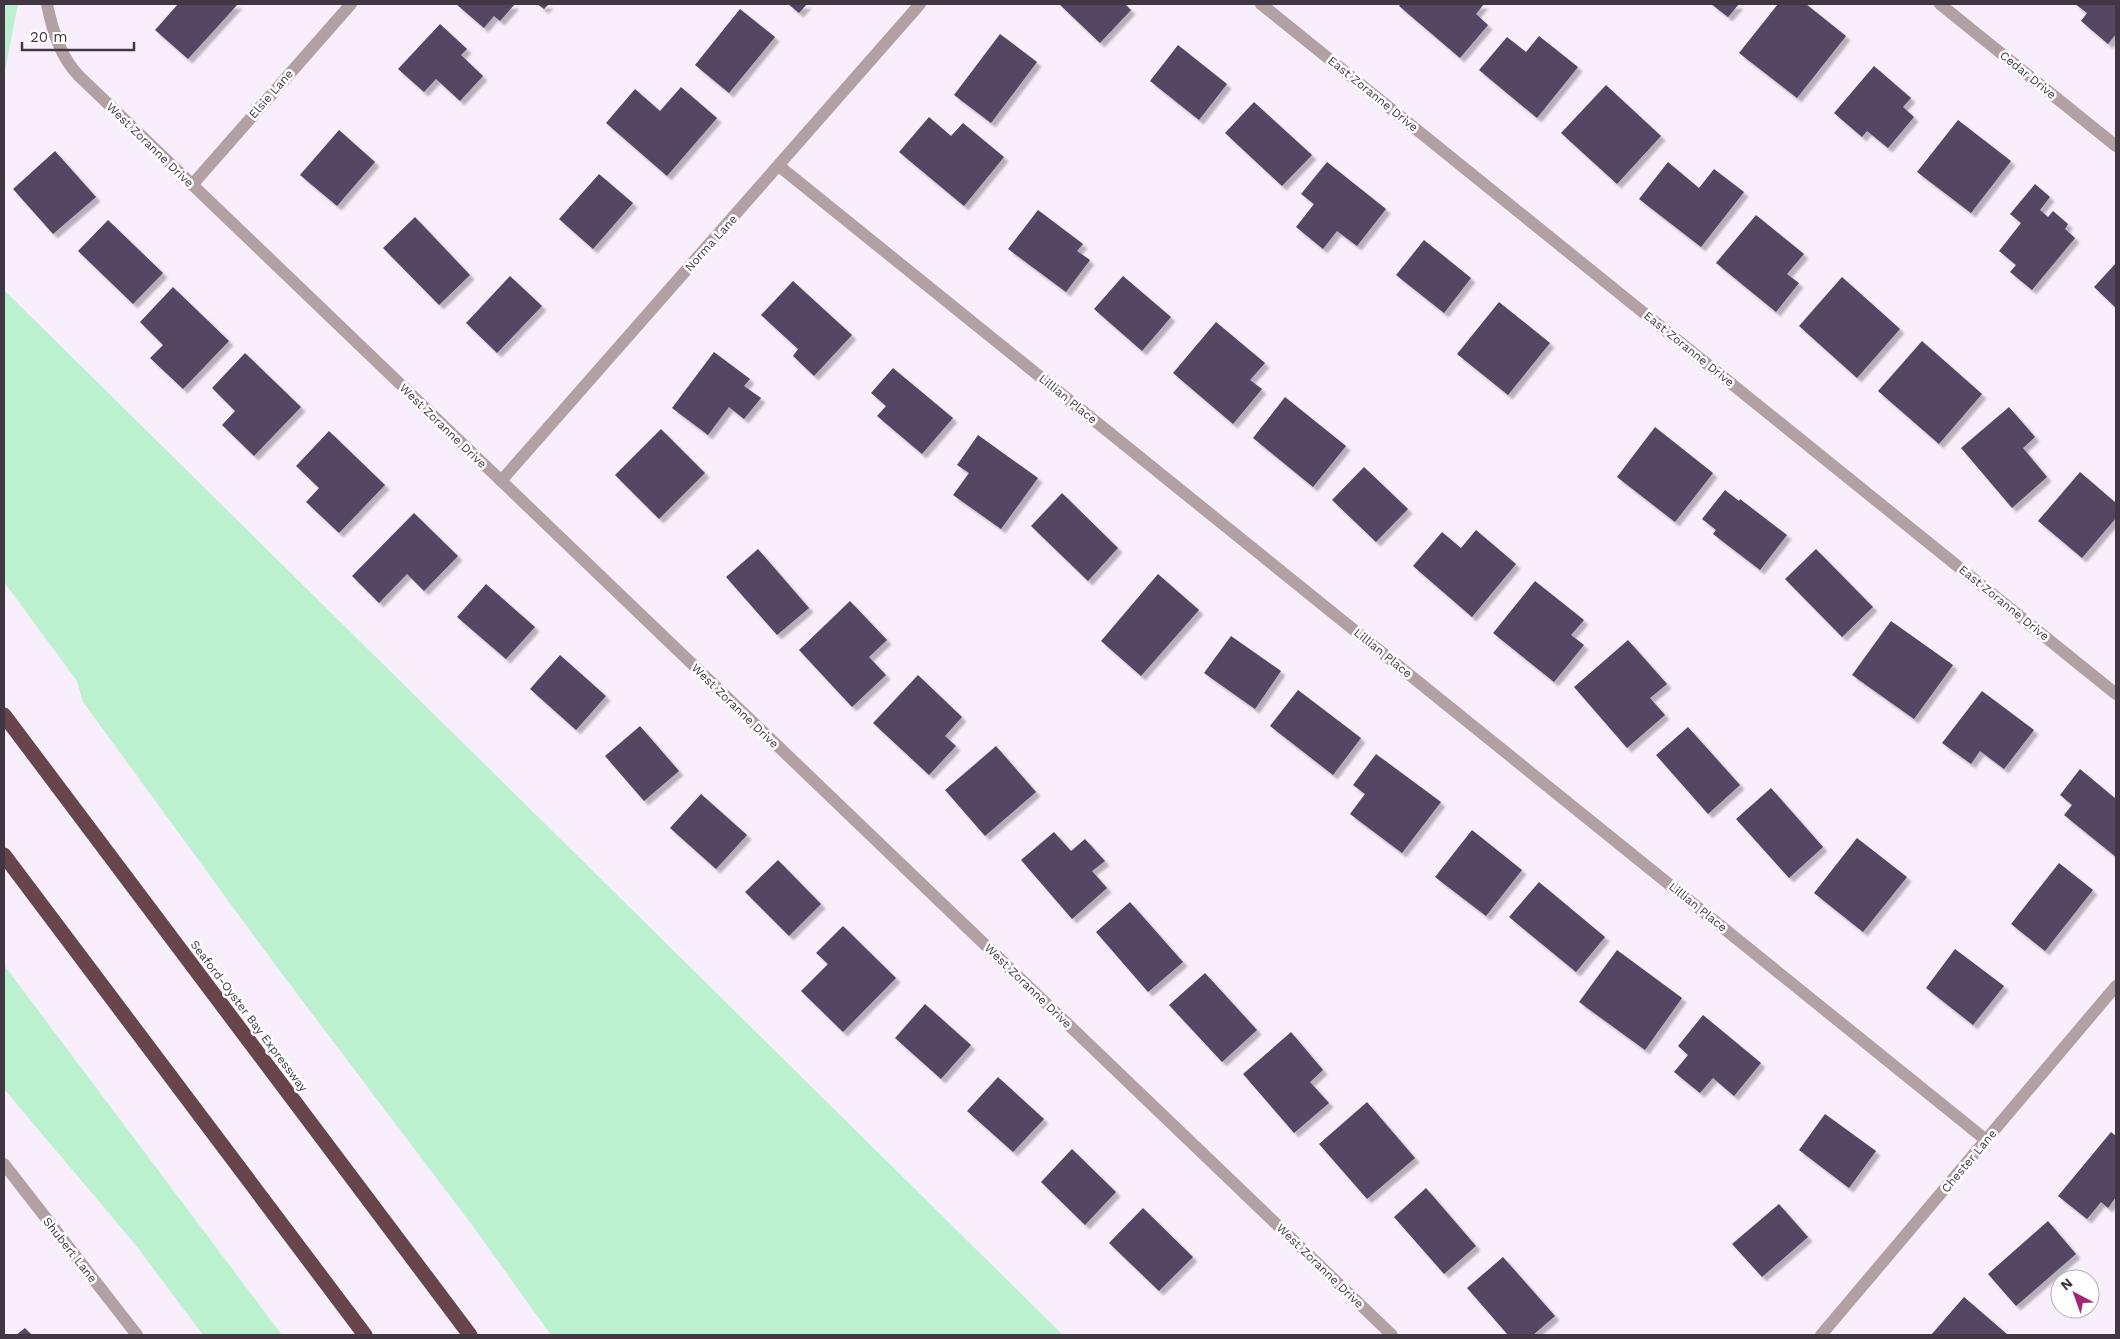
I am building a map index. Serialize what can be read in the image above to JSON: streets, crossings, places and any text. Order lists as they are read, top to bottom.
{
  "streets": {
    "highway": ["Seaford-Oyster Bay Expressway"],
    "street": [
      "Cedar Drive",
      "Elsie Lane",
      "East Zoranne Drive",
      "West Zoranne Drive",
      "Norma Lane",
      "Lillian Place",
      "Chester Lane",
      "Shubert Lane"
    ]
  },
  "crossings": [
    ["Elsie Lane", "West Zoranne Drive"],
    ["West Zoranne Drive", "Norma Lane"],
    ["Norma Lane", "Lillian Place"],
    ["Lillian Place", "Chester Lane"]
  ],
  "scale_bar": "20 m",
  "north": "top left"
}
